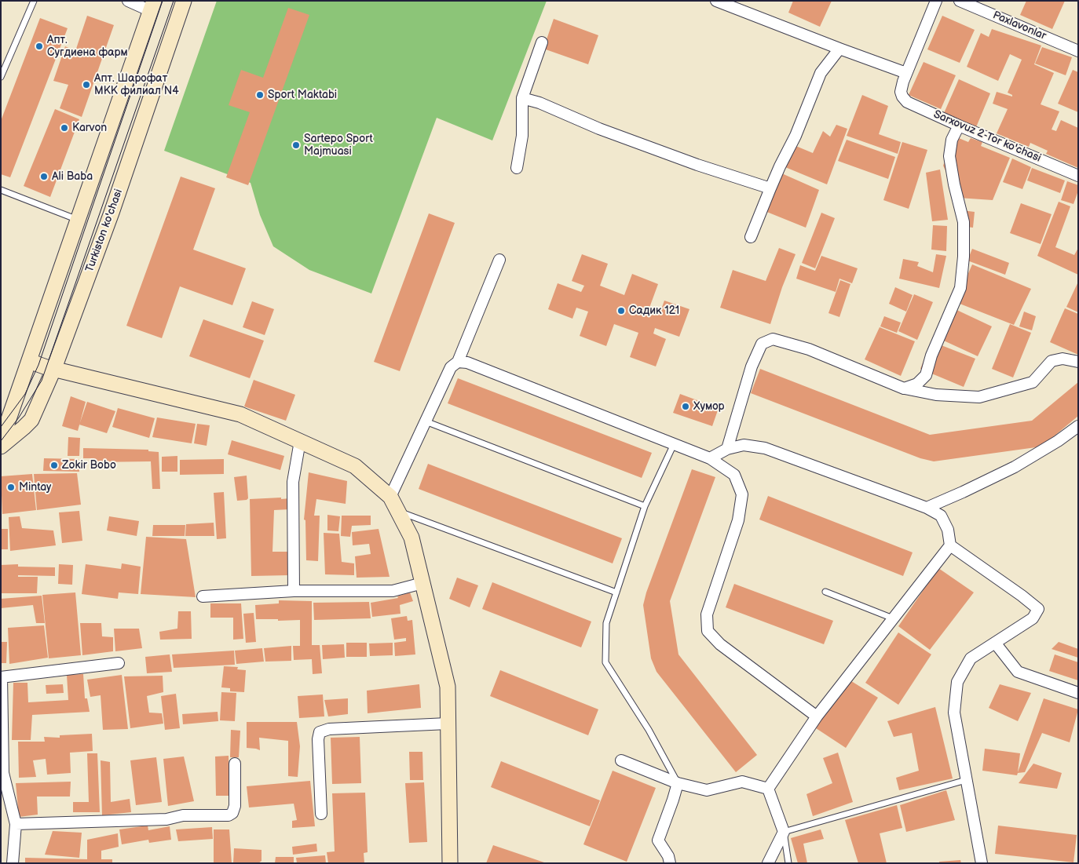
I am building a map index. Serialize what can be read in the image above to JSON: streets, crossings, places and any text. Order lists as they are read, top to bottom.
{
  "streets": {
    "main road": ["Turkiston ko'chasi"],
    "street": ["Paxlavonlar", "Sarxovuz 2-Tor ko'chasi"]
  },
  "places": [
    "Апт. Сугдиена фарм",
    "Апт. Шарофат МКК филиал N4",
    "Sport Maktabi",
    "Karvon",
    "Sartepo Sport Majmuasi",
    "Ali Baba",
    "Садик 121",
    "Хумор",
    "Zokir Bobo",
    "Mintay"
  ]
}
